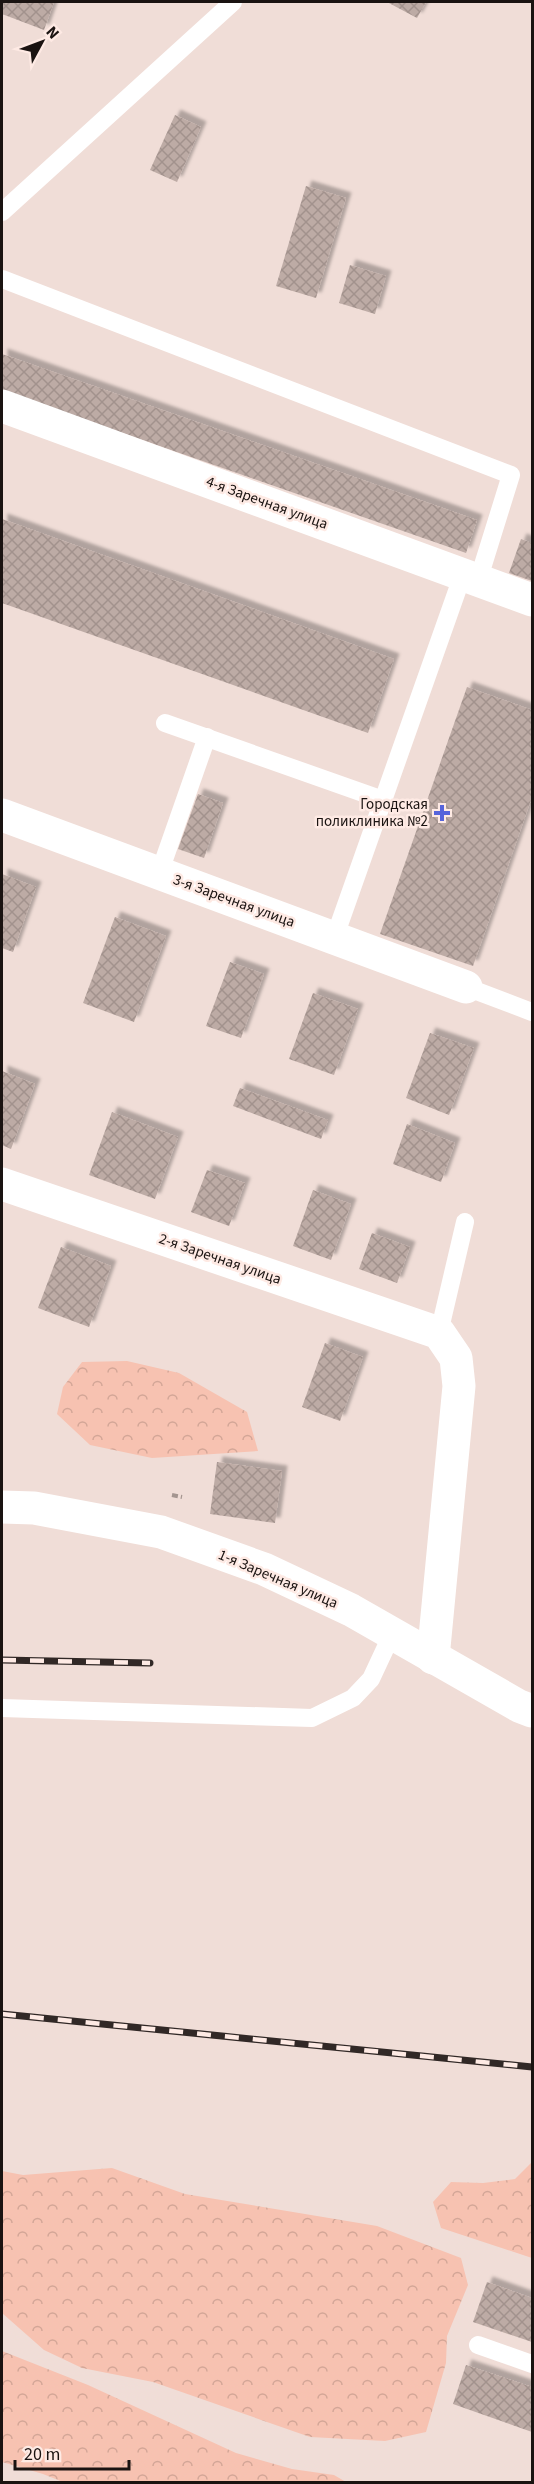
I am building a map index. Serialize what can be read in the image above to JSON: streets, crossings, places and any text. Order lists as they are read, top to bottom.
{
  "streets": {
    "street": [
      "4-я Заречная улица",
      "3-я Заречная улица",
      "2-я Заречная улица",
      "1-я Заречная улица"
    ]
  },
  "places": {
    "health": ["Городская поликлиника №2"]
  },
  "scale_bar": "20 m",
  "north": "top right"
}
